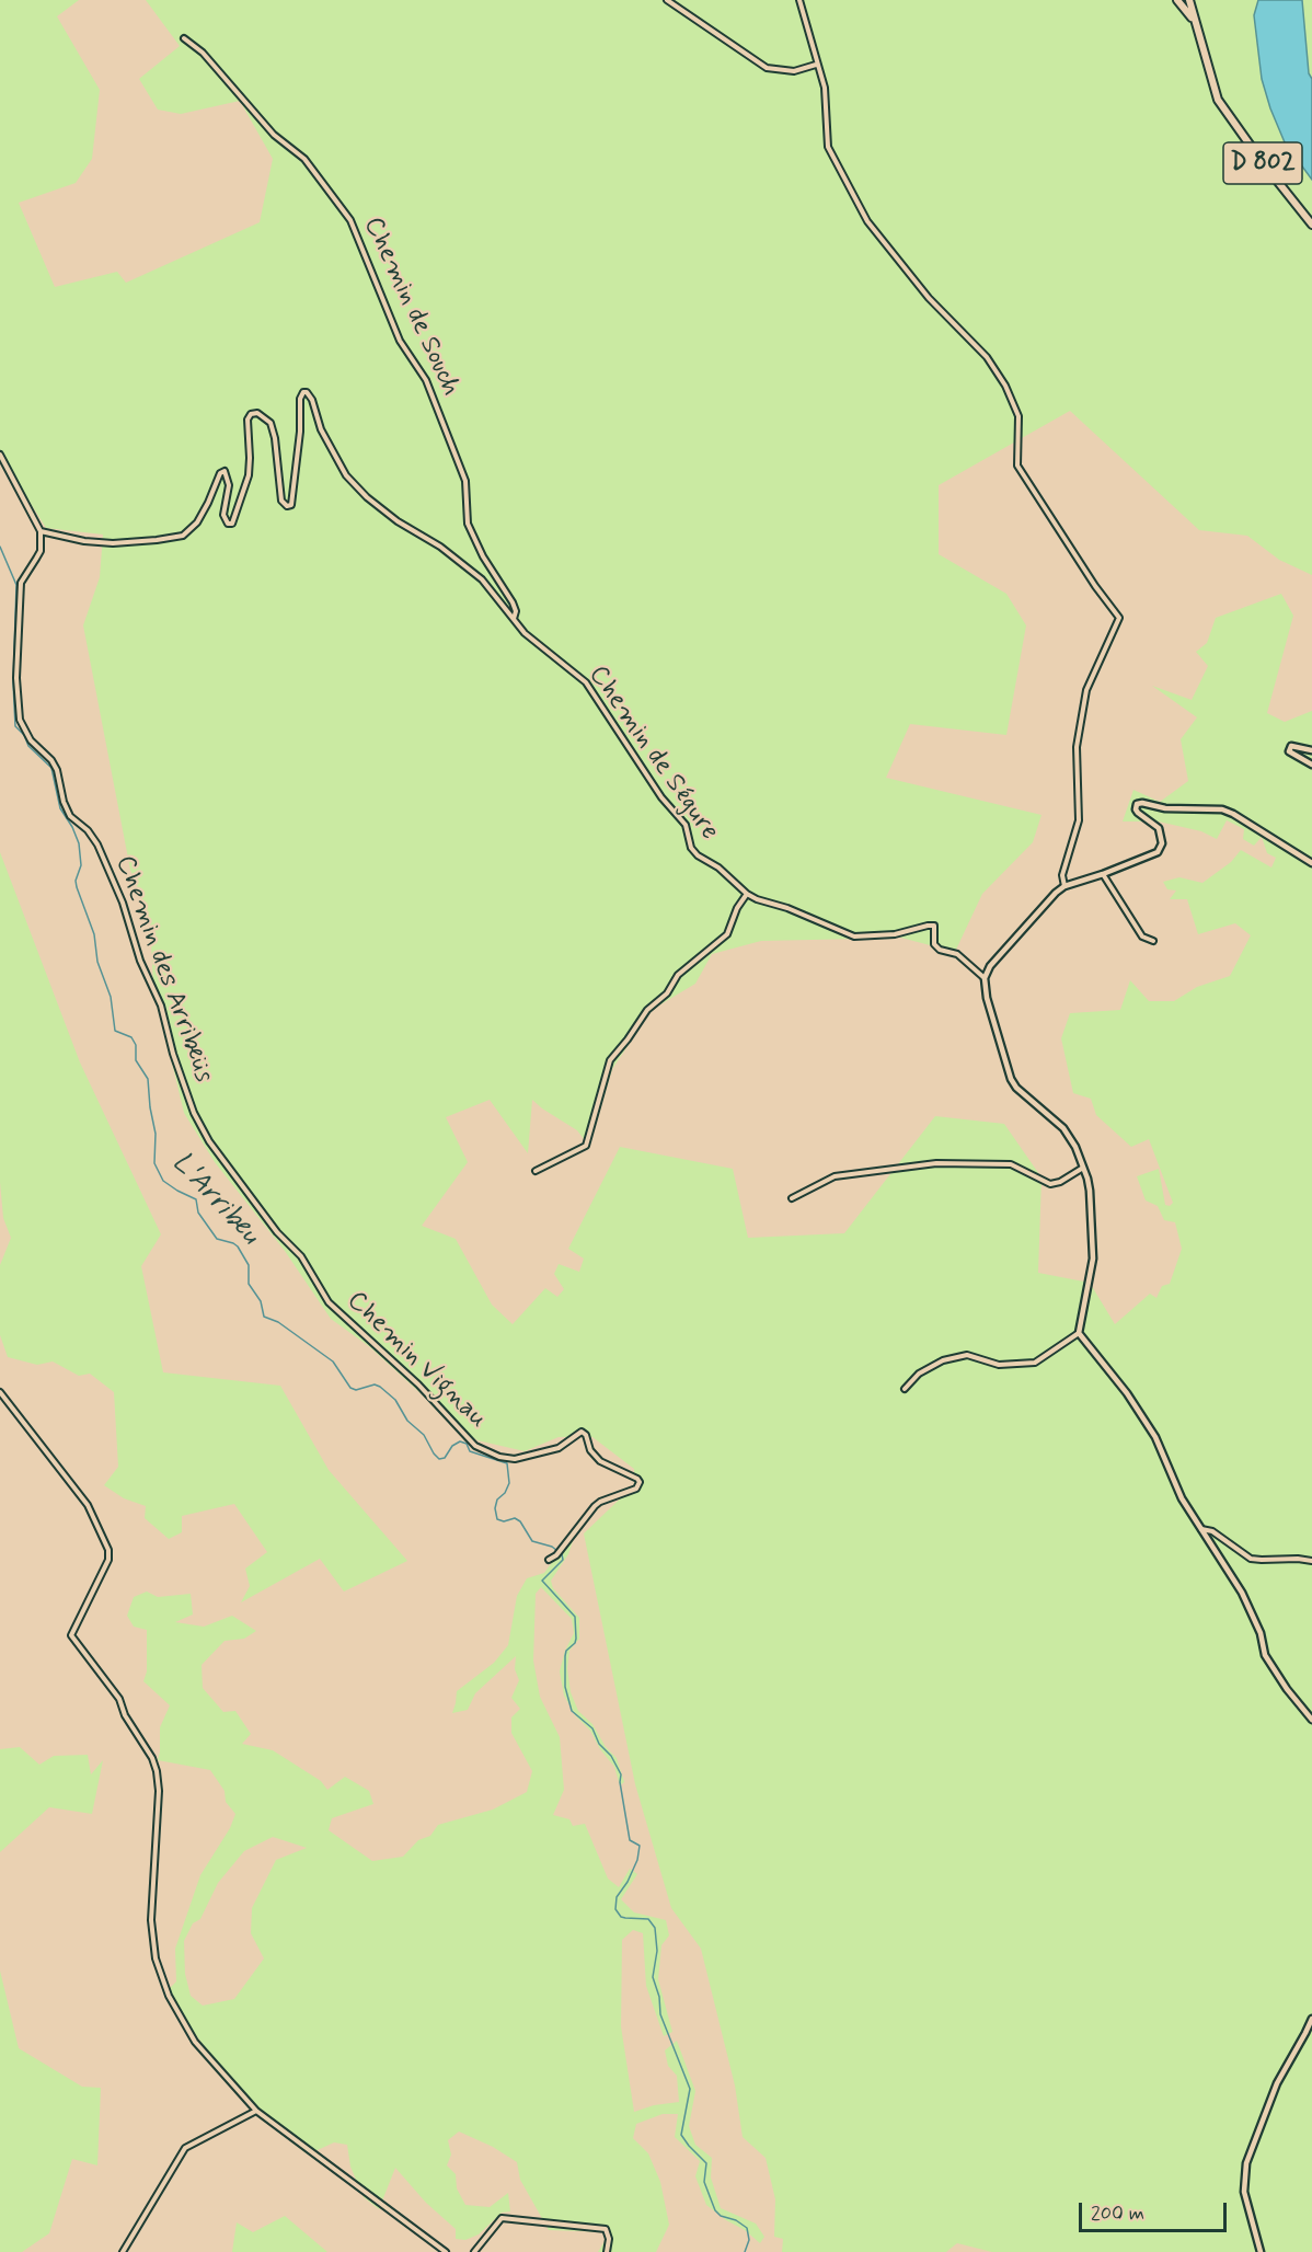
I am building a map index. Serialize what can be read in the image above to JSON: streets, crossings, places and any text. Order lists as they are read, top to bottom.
{
  "streets": {
    "main road": ["D 802"],
    "street": [
      "Chemin de Souch",
      "Chemin de Ségure",
      "Chemin des Arribeüs",
      "Chemin Vignau"
    ]
  },
  "crossings": [
    ["Chemin de Souch", "Chemin de Ségure"],
    ["Chemin des Arribeüs", "Chemin Vignau"]
  ],
  "water": ["L'Arribeu"],
  "scale_bar": "200 m"
}
